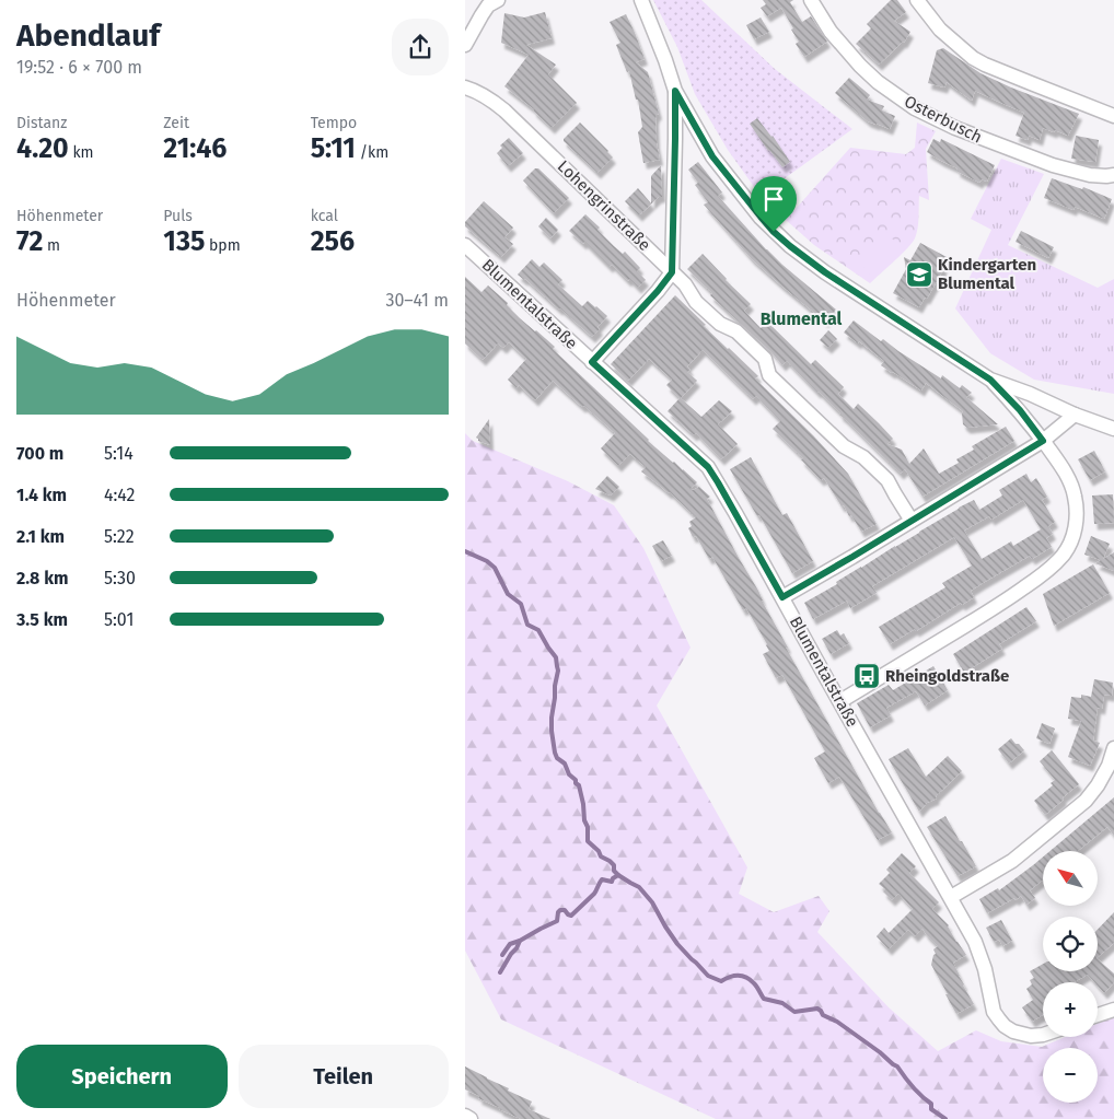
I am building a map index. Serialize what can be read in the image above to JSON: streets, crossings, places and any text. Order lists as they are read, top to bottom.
{
  "streets": {
    "street": ["Osterbusch", "Lohengrinstraße", "Blumentalstraße"]
  },
  "districts": ["Blumental"],
  "places": {
    "school or university": ["Kindergarten Blumental"],
    "bus stop": ["Rheingoldstraße"]
  },
  "north": "top left",
  "page": {
    "heading": ["Abendlauf", "19:52 · 6 × 700 m"],
    "stats": [
      ["Distanz", "4.20 km"],
      ["Zeit", "21:46"],
      ["Tempo", "5:11 /km"],
      ["Höhenmeter", "72 m"],
      ["Puls", "135 bpm"],
      ["kcal", "256"]
    ],
    "chart": ["Höhenmeter", "30–41 m"],
    "list": [
      {
        "name": "700 m",
        "note": "5:14"
      },
      {
        "name": "1.4 km",
        "note": "4:42"
      },
      {
        "name": "2.1 km",
        "note": "5:22"
      },
      {
        "name": "2.8 km",
        "note": "5:30"
      },
      {
        "name": "3.5 km",
        "note": "5:01"
      }
    ],
    "map_buttons": ["+", "−"],
    "buttons": ["Speichern", "Teilen"]
  }
}
